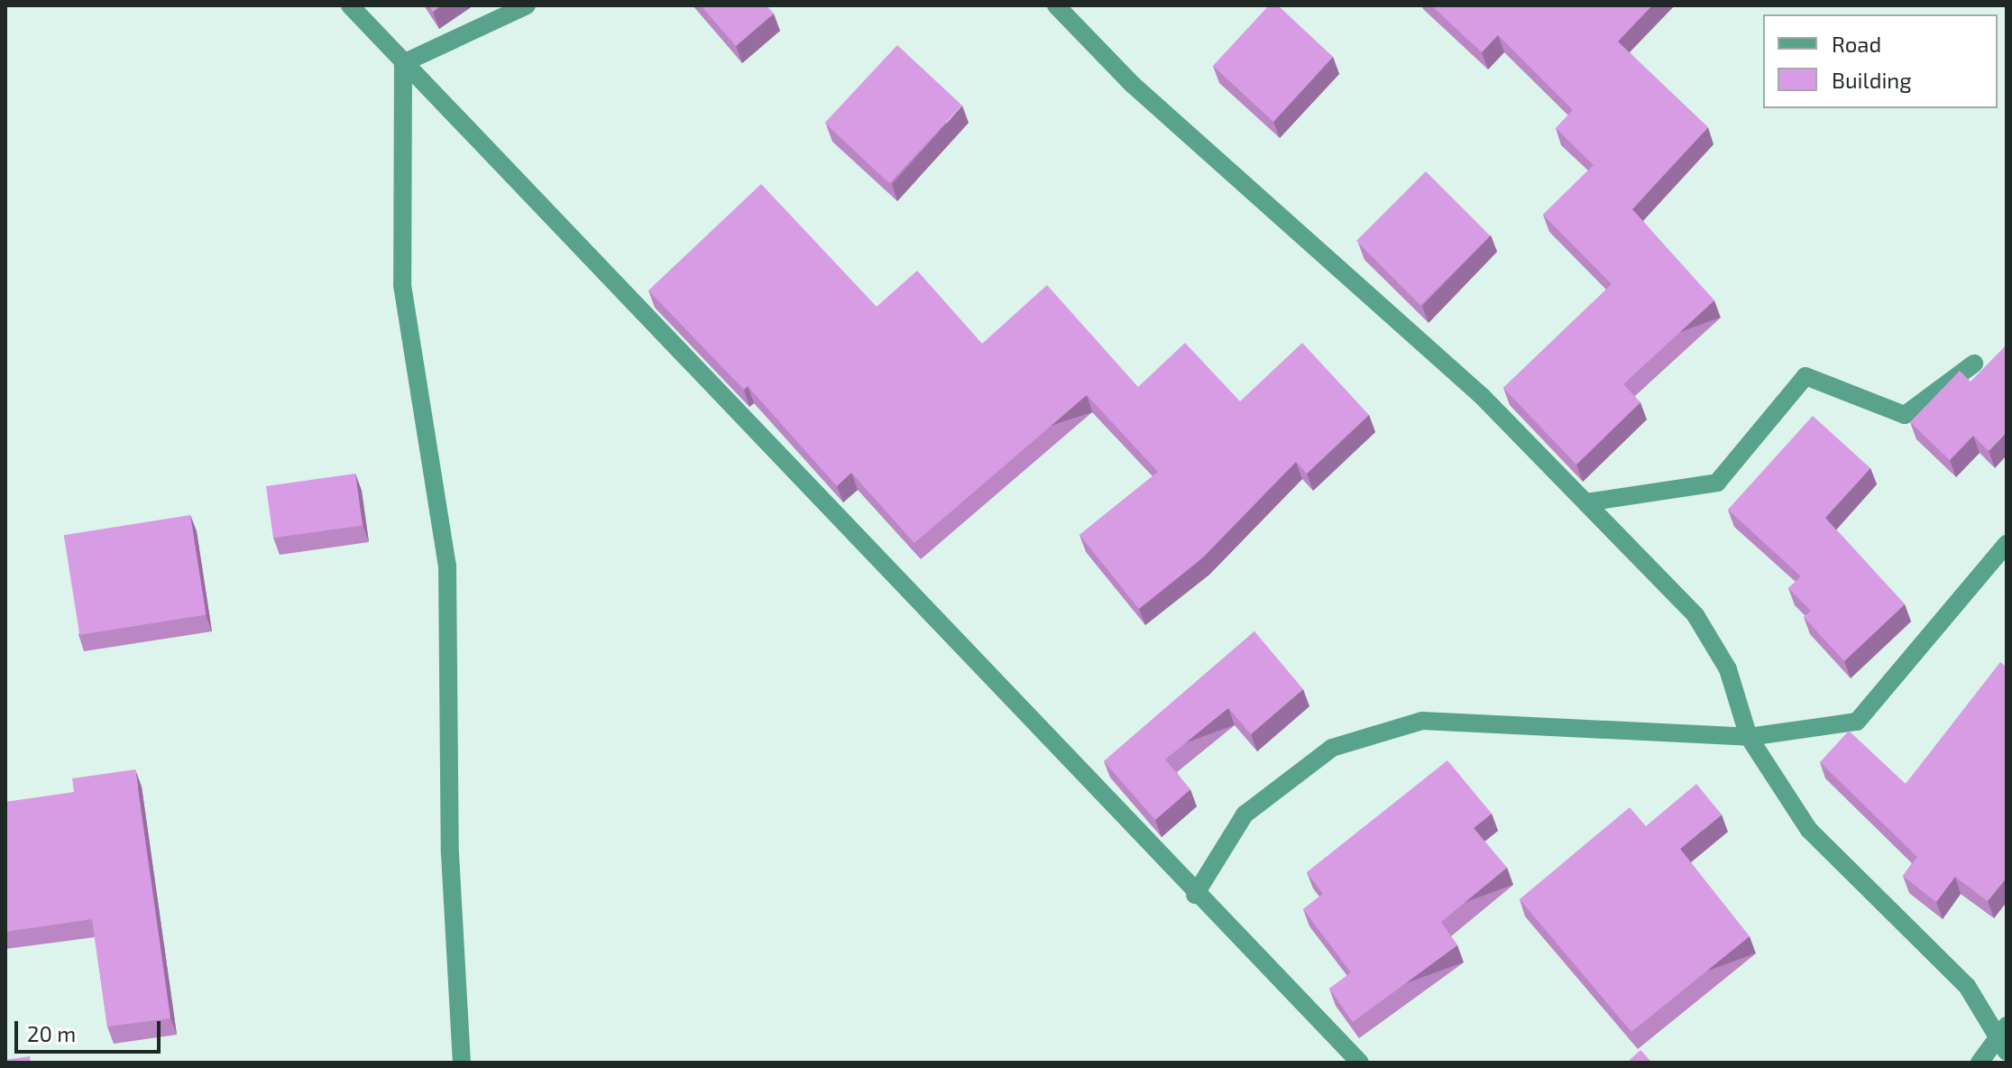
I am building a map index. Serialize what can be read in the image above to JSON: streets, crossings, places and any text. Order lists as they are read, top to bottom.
{
  "legend": ["Road", "Building"],
  "scale_bar": "20 m"
}
